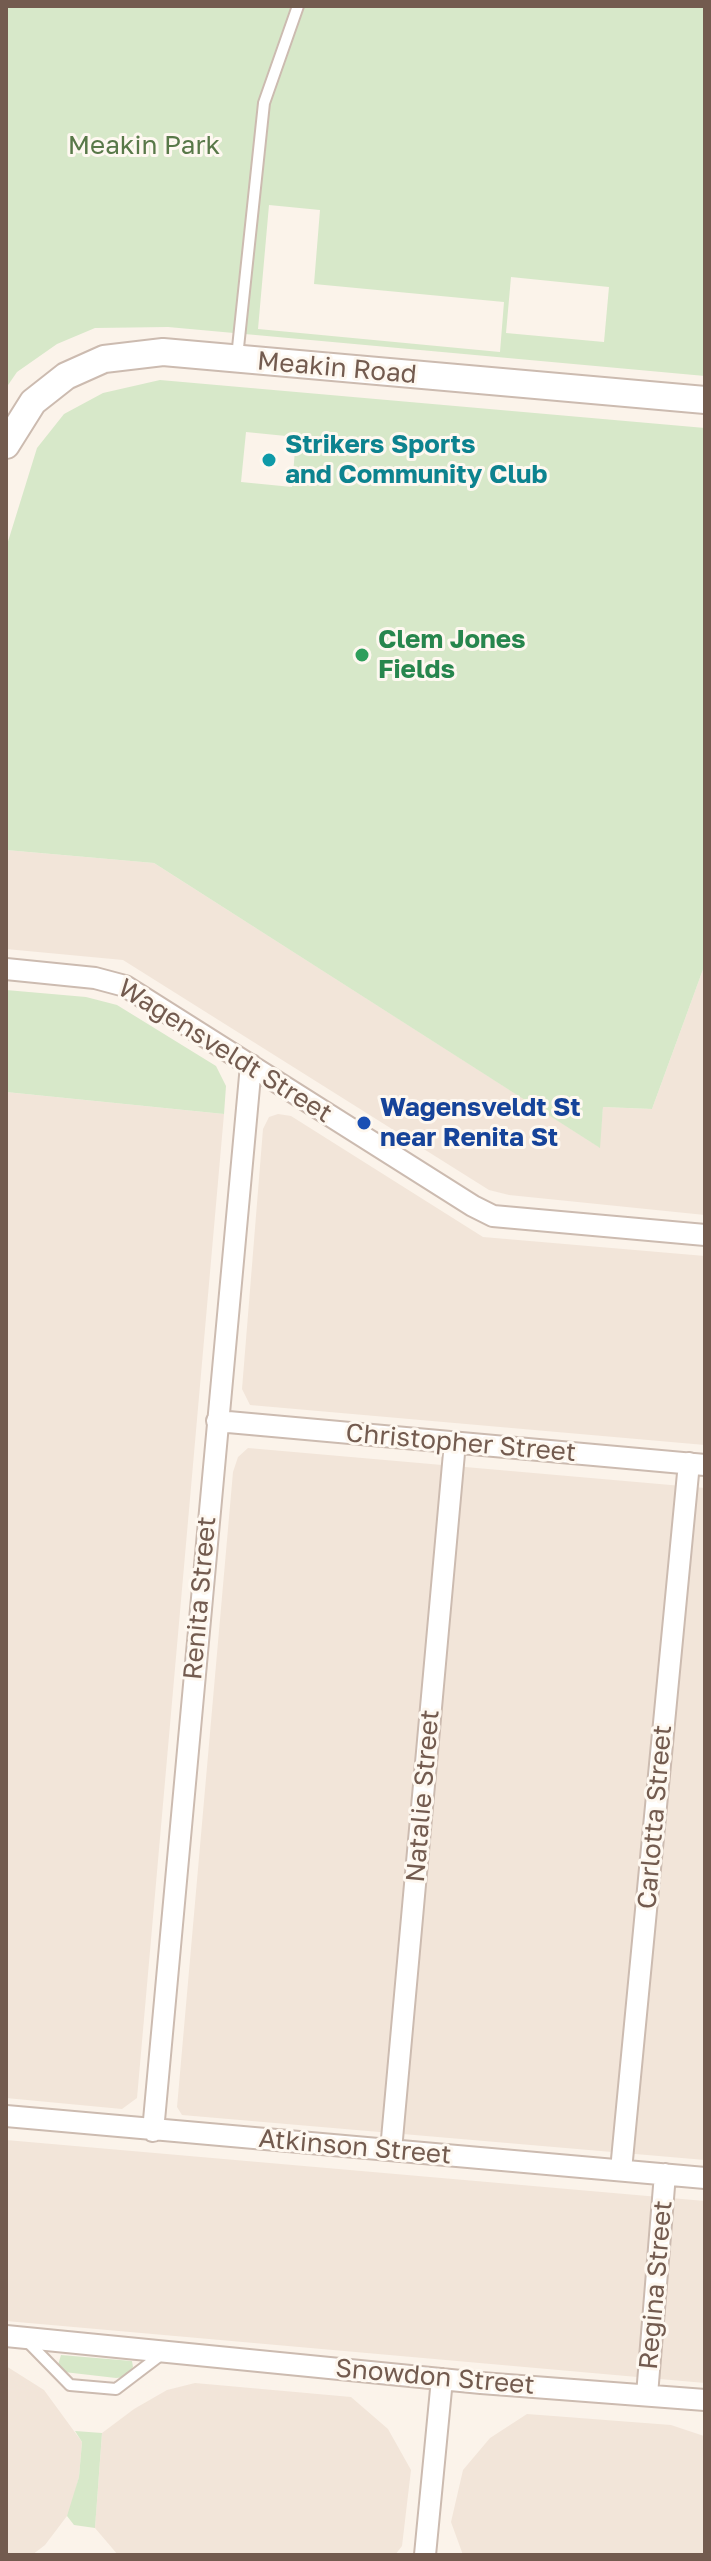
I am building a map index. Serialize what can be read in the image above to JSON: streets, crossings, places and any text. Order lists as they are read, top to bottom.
{
  "streets": {
    "street": [
      "Meakin Road",
      "Wagensveldt Street",
      "Christopher Street",
      "Renita Street",
      "Natalie Street",
      "Carlotta Street",
      "Atkinson Street",
      "Regina Street",
      "Snowdon Street"
    ]
  },
  "crossings": [
    ["Wagensveldt Street", "Renita Street"],
    ["Christopher Street", "Renita Street"],
    ["Christopher Street", "Natalie Street"],
    ["Christopher Street", "Carlotta Street"],
    ["Renita Street", "Atkinson Street"],
    ["Natalie Street", "Atkinson Street"],
    ["Carlotta Street", "Atkinson Street"],
    ["Atkinson Street", "Regina Street"],
    ["Regina Street", "Snowdon Street"]
  ],
  "parks": ["Meakin Park"],
  "places": ["Strikers Sports and Community Club", "Clem Jones Fields", "Wagensveldt St near Renita St"]
}
